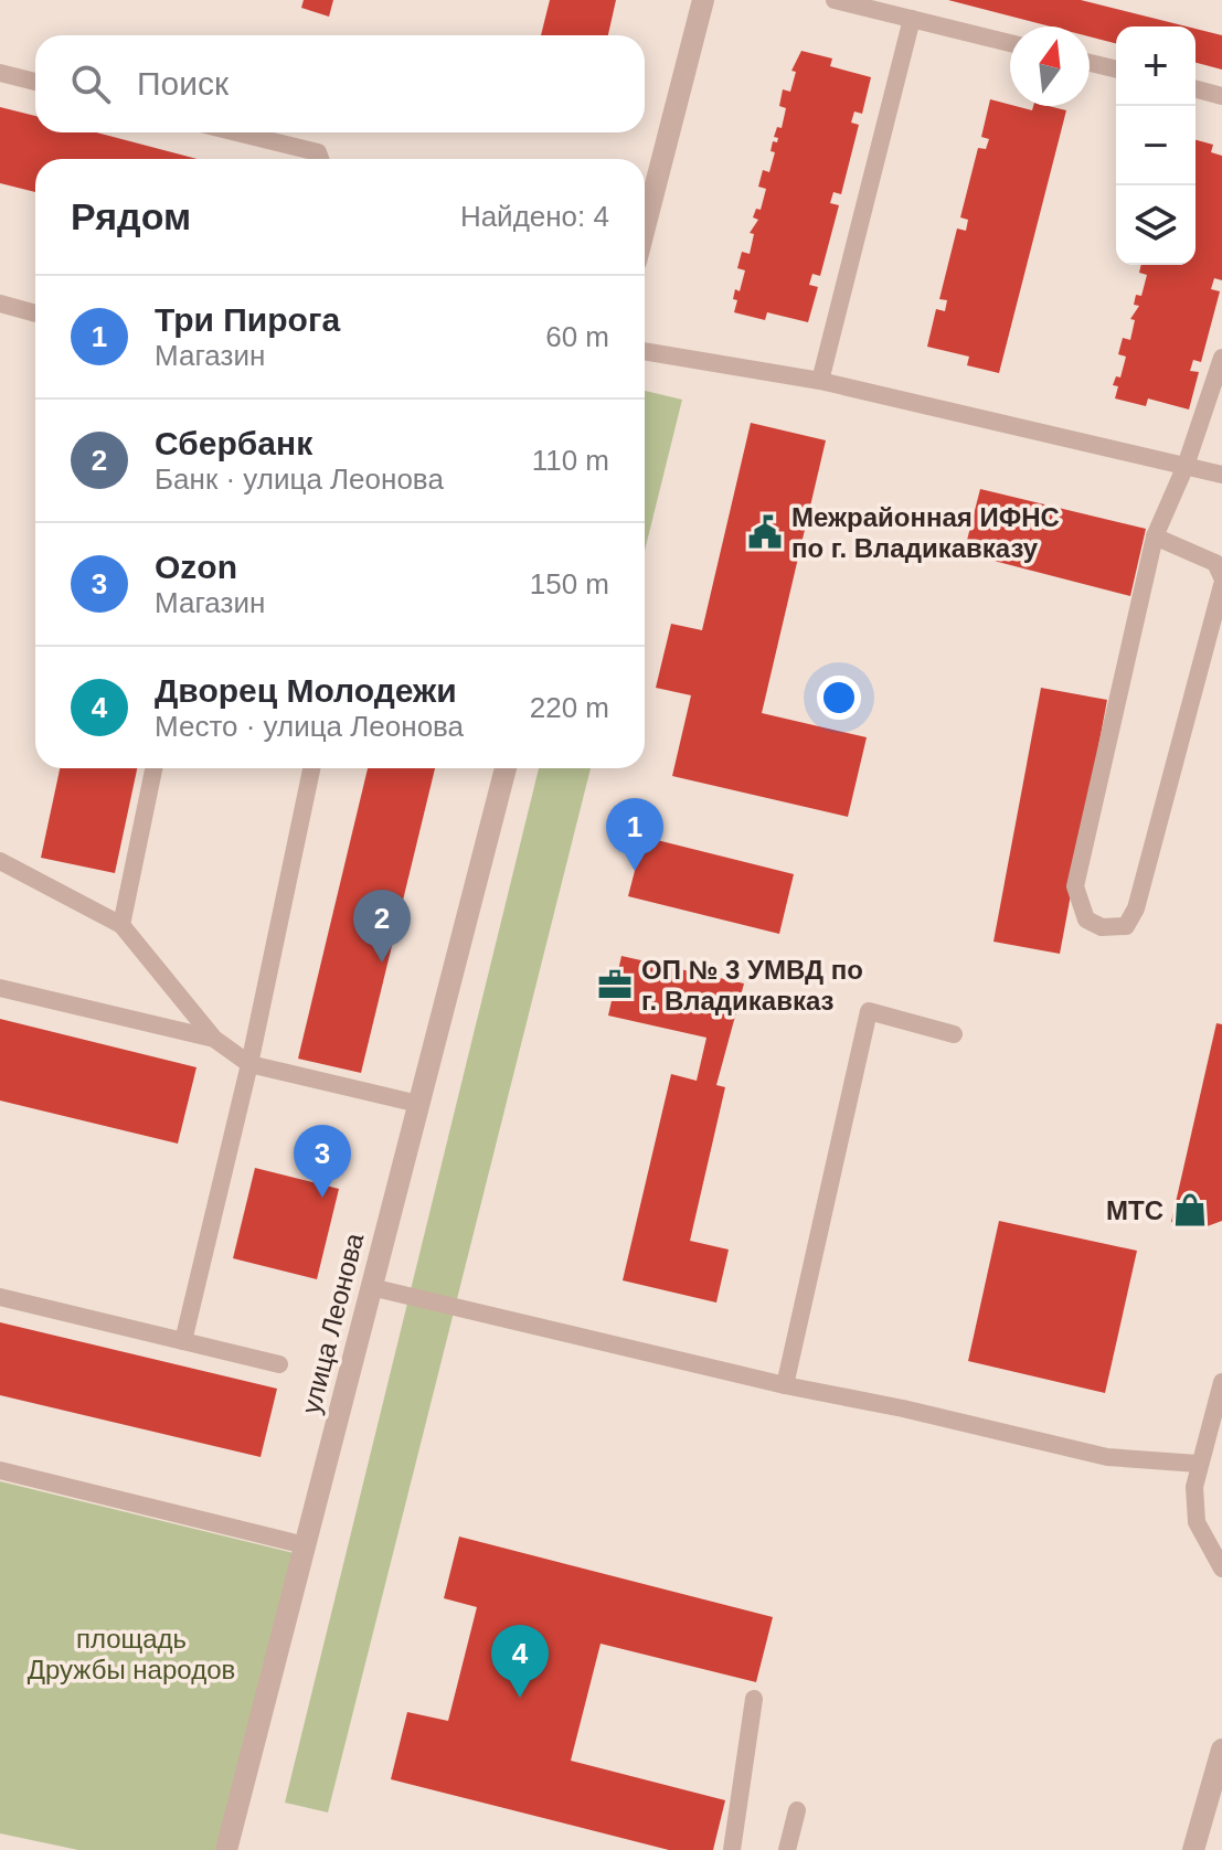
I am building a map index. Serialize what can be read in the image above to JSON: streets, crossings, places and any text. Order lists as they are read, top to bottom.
{
  "streets": {
    "street": ["улица Леонова"]
  },
  "parks": ["площадь Дружбы народов"],
  "places": {
    "public building": ["Межрайонная ИФНС по г. Владикавказу"],
    "office": ["ОП № 3 УМВД по г. Владикавказ"],
    "shop": ["МТС"]
  },
  "north": "top",
  "page": {
    "map_buttons": ["+", "−"],
    "search": "Поиск",
    "heading": ["Рядом", "Найдено: 4"],
    "list": [
      {
        "mark": "1",
        "name": "Три Пирога",
        "note": "Магазин",
        "value": "60 m"
      },
      {
        "mark": "2",
        "name": "Сбербанк",
        "note": "Банк · улица Леонова",
        "value": "110 m"
      },
      {
        "mark": "3",
        "name": "Ozon",
        "note": "Магазин",
        "value": "150 m"
      },
      {
        "mark": "4",
        "name": "Дворец Молодежи",
        "note": "Место · улица Леонова",
        "value": "220 m"
      }
    ],
    "pins": [
      "1",
      "2",
      "3",
      "4"
    ]
  }
}
